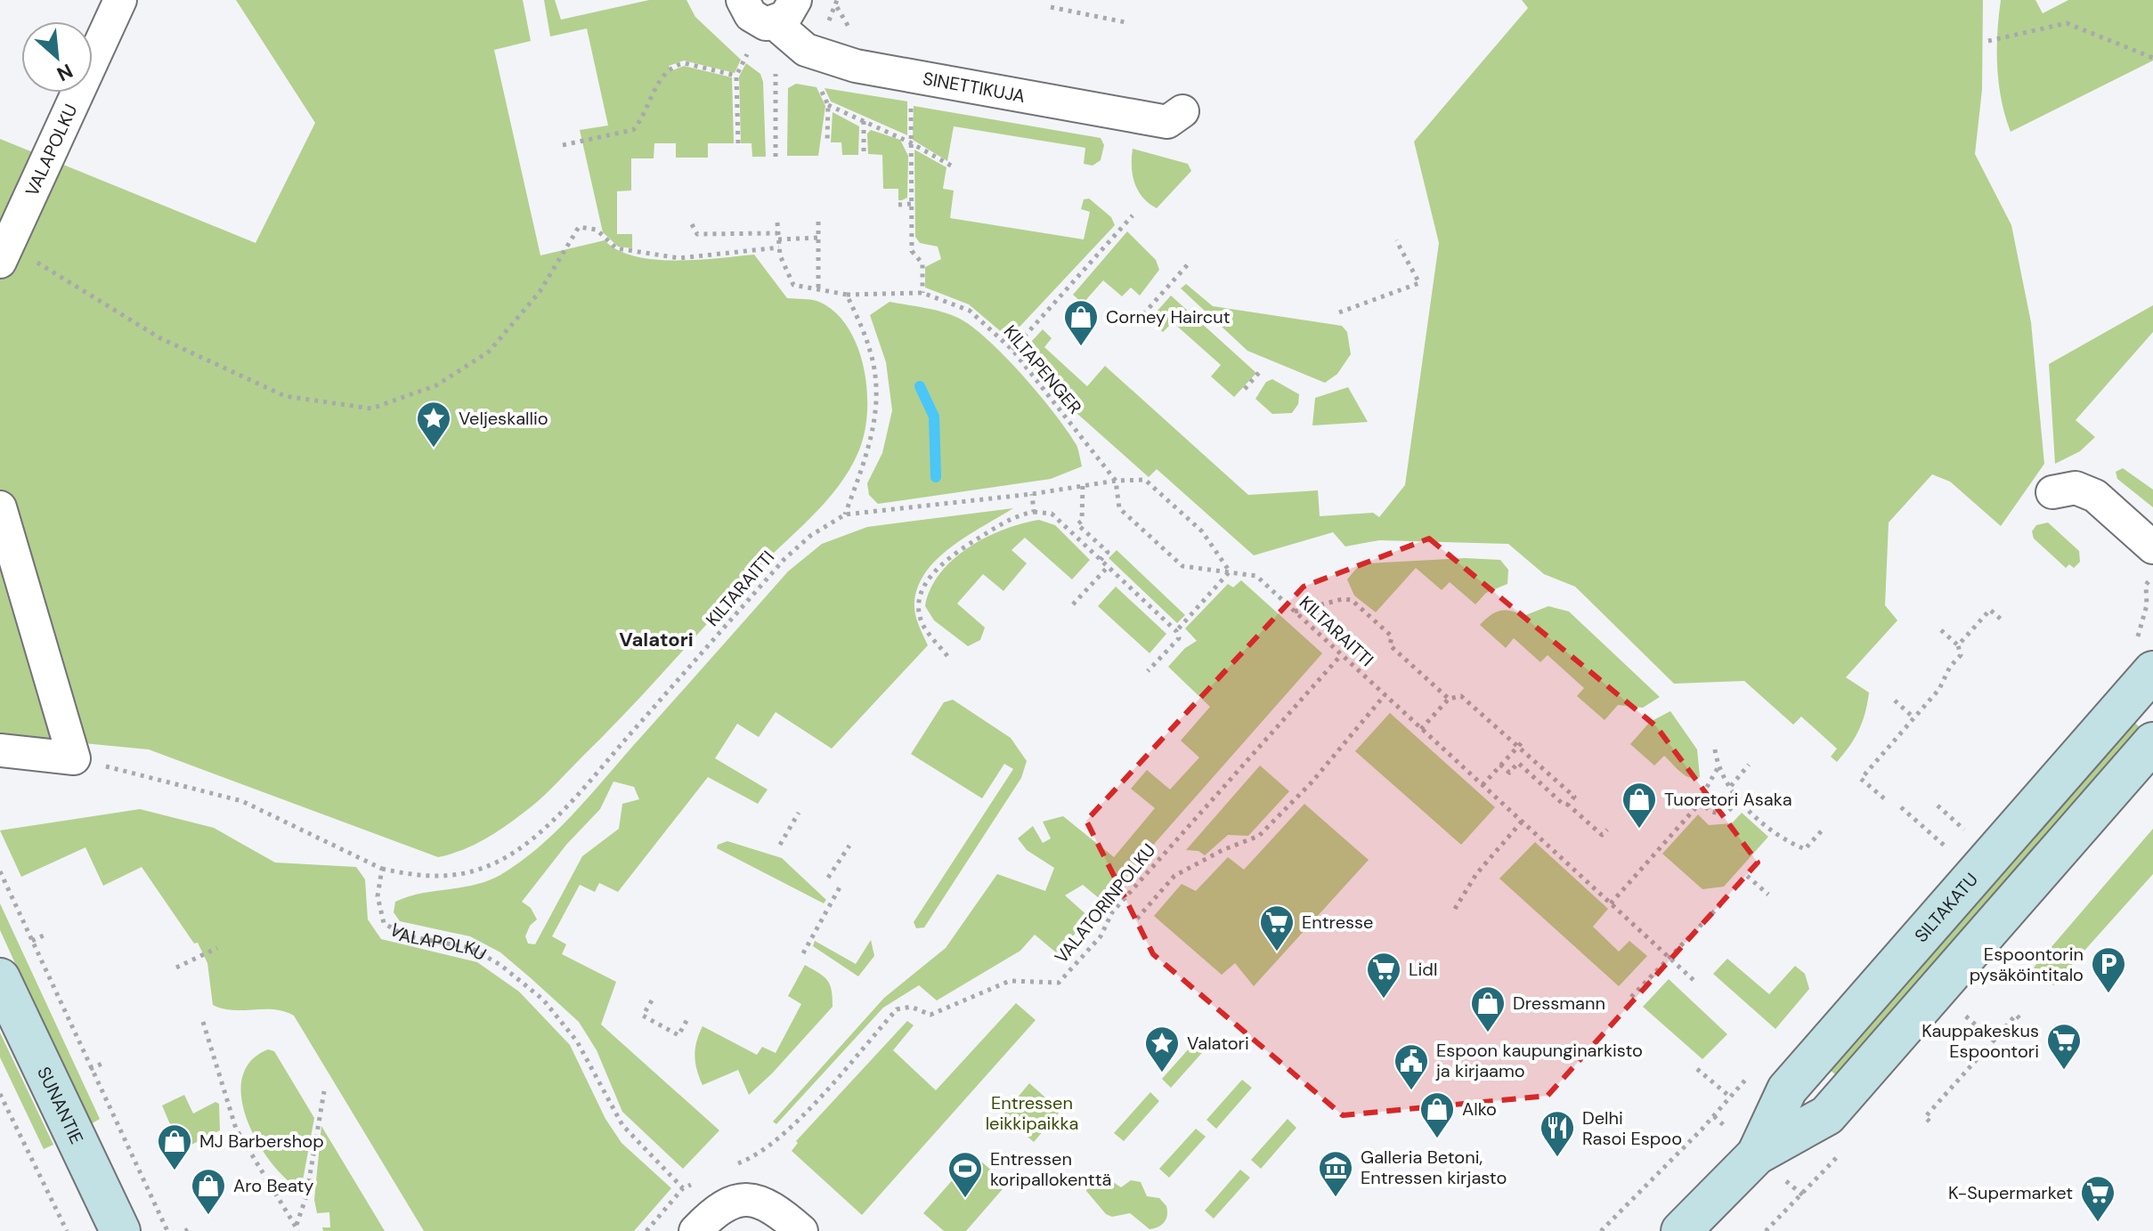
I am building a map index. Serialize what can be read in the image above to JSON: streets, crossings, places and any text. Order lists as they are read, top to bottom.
{
  "streets": {
    "street": [
      "SINETTIKUJA",
      "VALAPOLKU",
      "SILTAKATU",
      "SUNANTIE"
    ],
    "path": ["KILTAPENGER", "KILTARAITTI", "VALATORINPOLKU"]
  },
  "crossings": [
    ["VALAPOLKU", "KILTARAITTI"],
    ["KILTAPENGER", "KILTARAITTI"],
    ["KILTARAITTI", "VALATORINPOLKU"]
  ],
  "districts": ["Valatori"],
  "parks": ["Entressen leikkipaikka"],
  "places": {
    "shop": [
      "Corney Haircut",
      "Tuoretori Asaka",
      "Dressmann",
      "Alko",
      "MJ Barbershop",
      "Aro Beaty"
    ],
    "place": ["Veljeskallio", "Valatori"],
    "supermarket": [
      "Entresse",
      "Lidl",
      "Kauppakeskus Espoontori",
      "K-Supermarket"
    ],
    "parking": ["Espoontorin pysäköintitalo"],
    "public building": ["Espoon kaupunginarkisto ja kirjaamo"],
    "restaurant": ["Delhi Rasoi Espoo"],
    "museum": ["Galleria Betoni, Entressen kirjasto"],
    "sports": ["Entressen koripallokenttä"]
  },
  "north": "bottom right"
}
